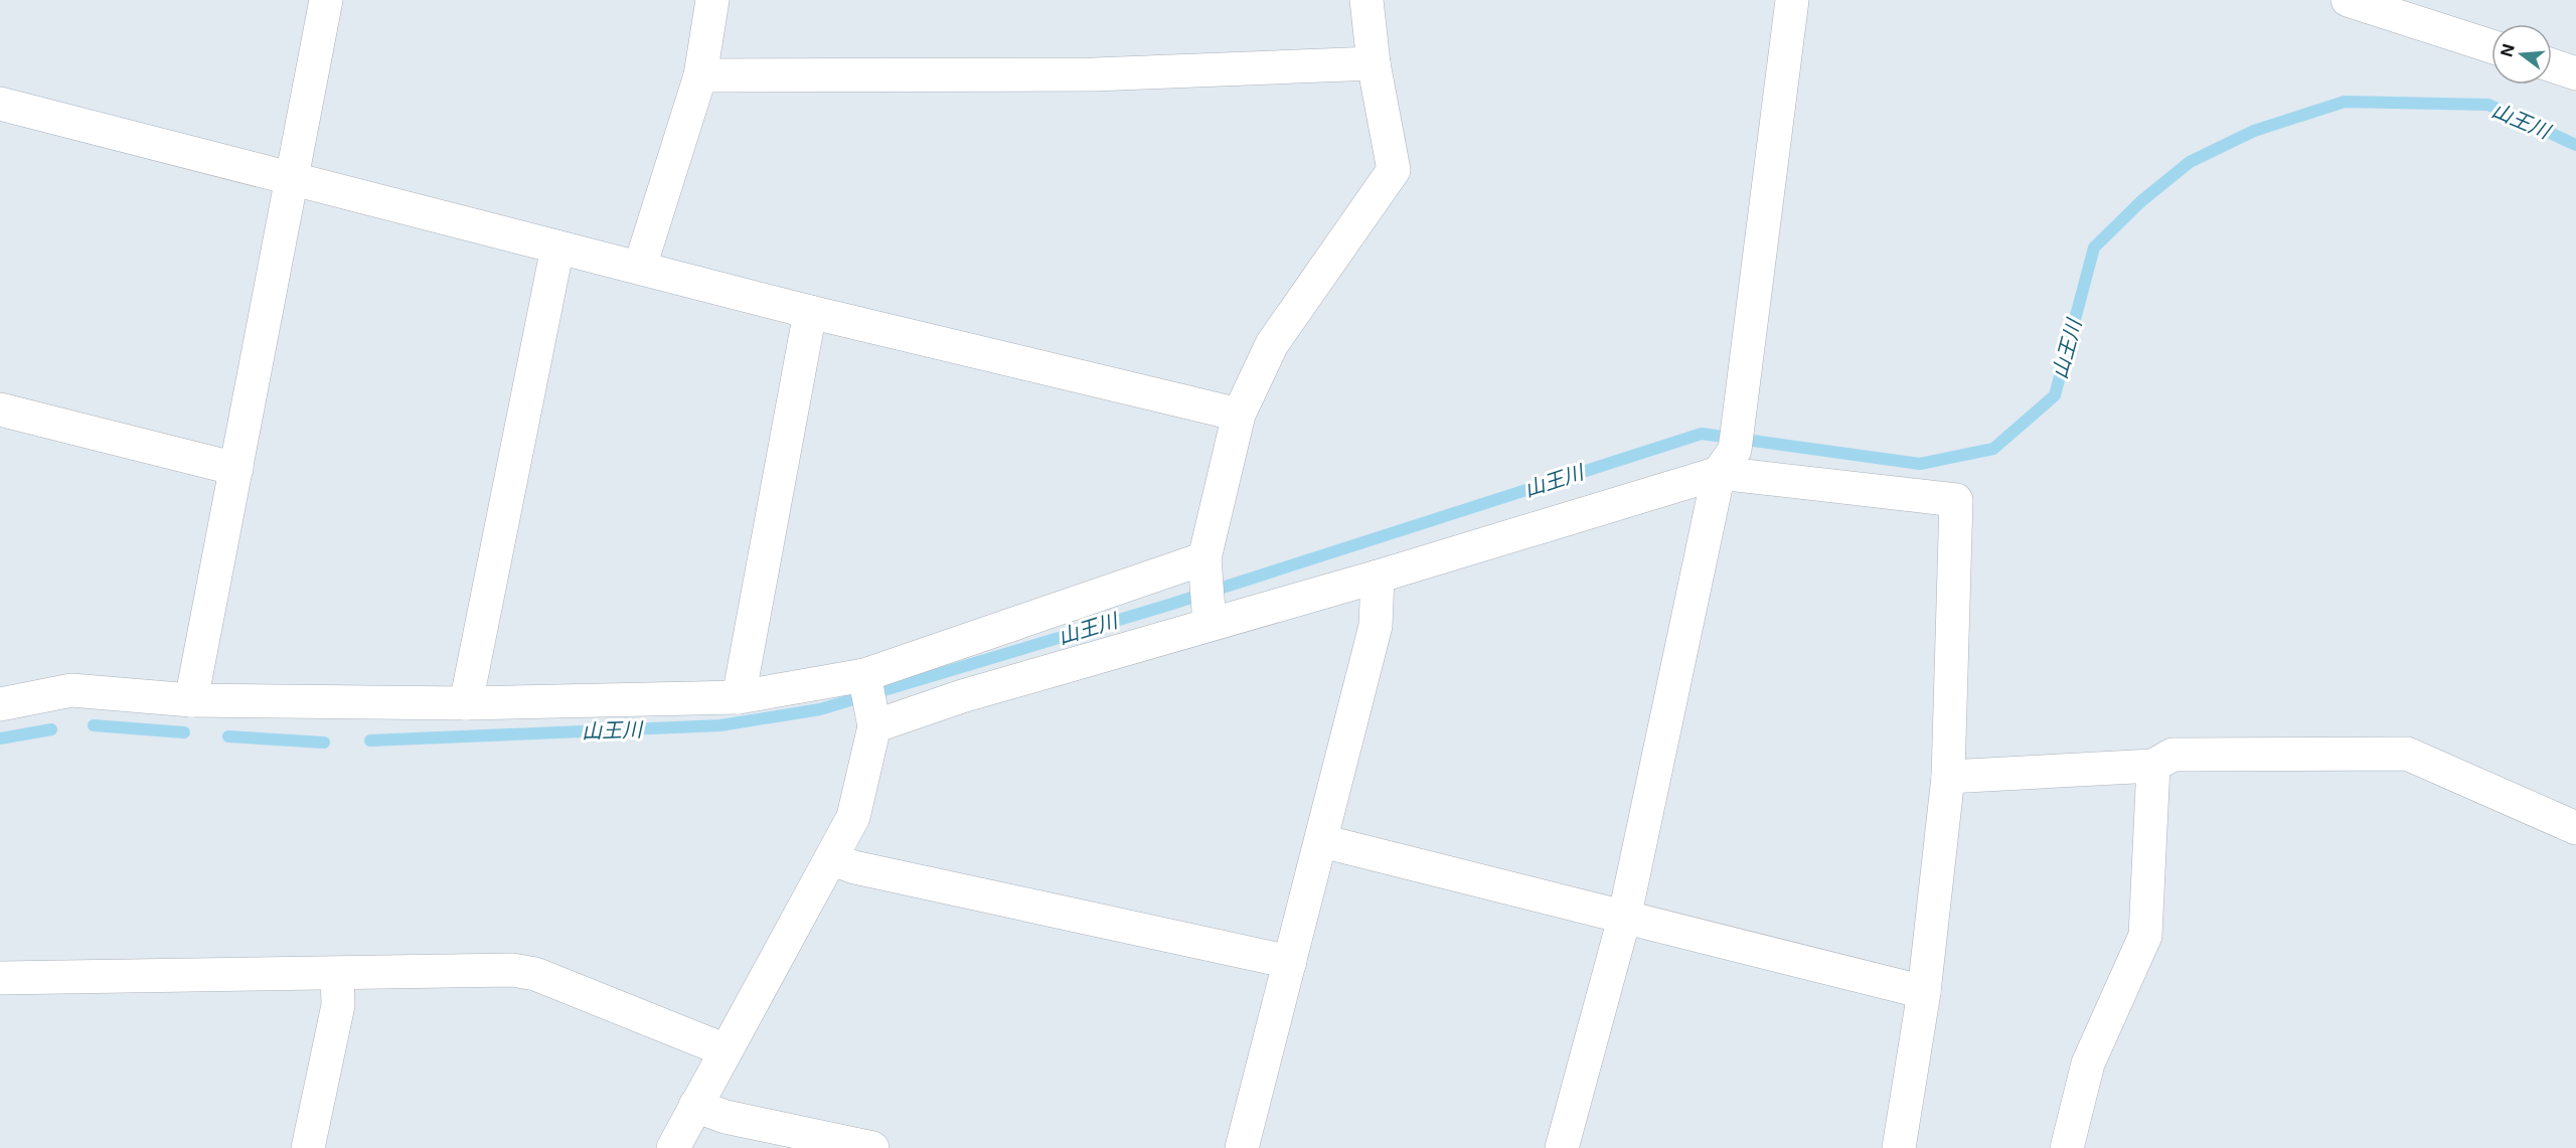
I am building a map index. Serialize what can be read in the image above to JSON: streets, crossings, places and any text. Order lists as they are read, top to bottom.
{
  "water": ["山王川"],
  "north": "left"
}
